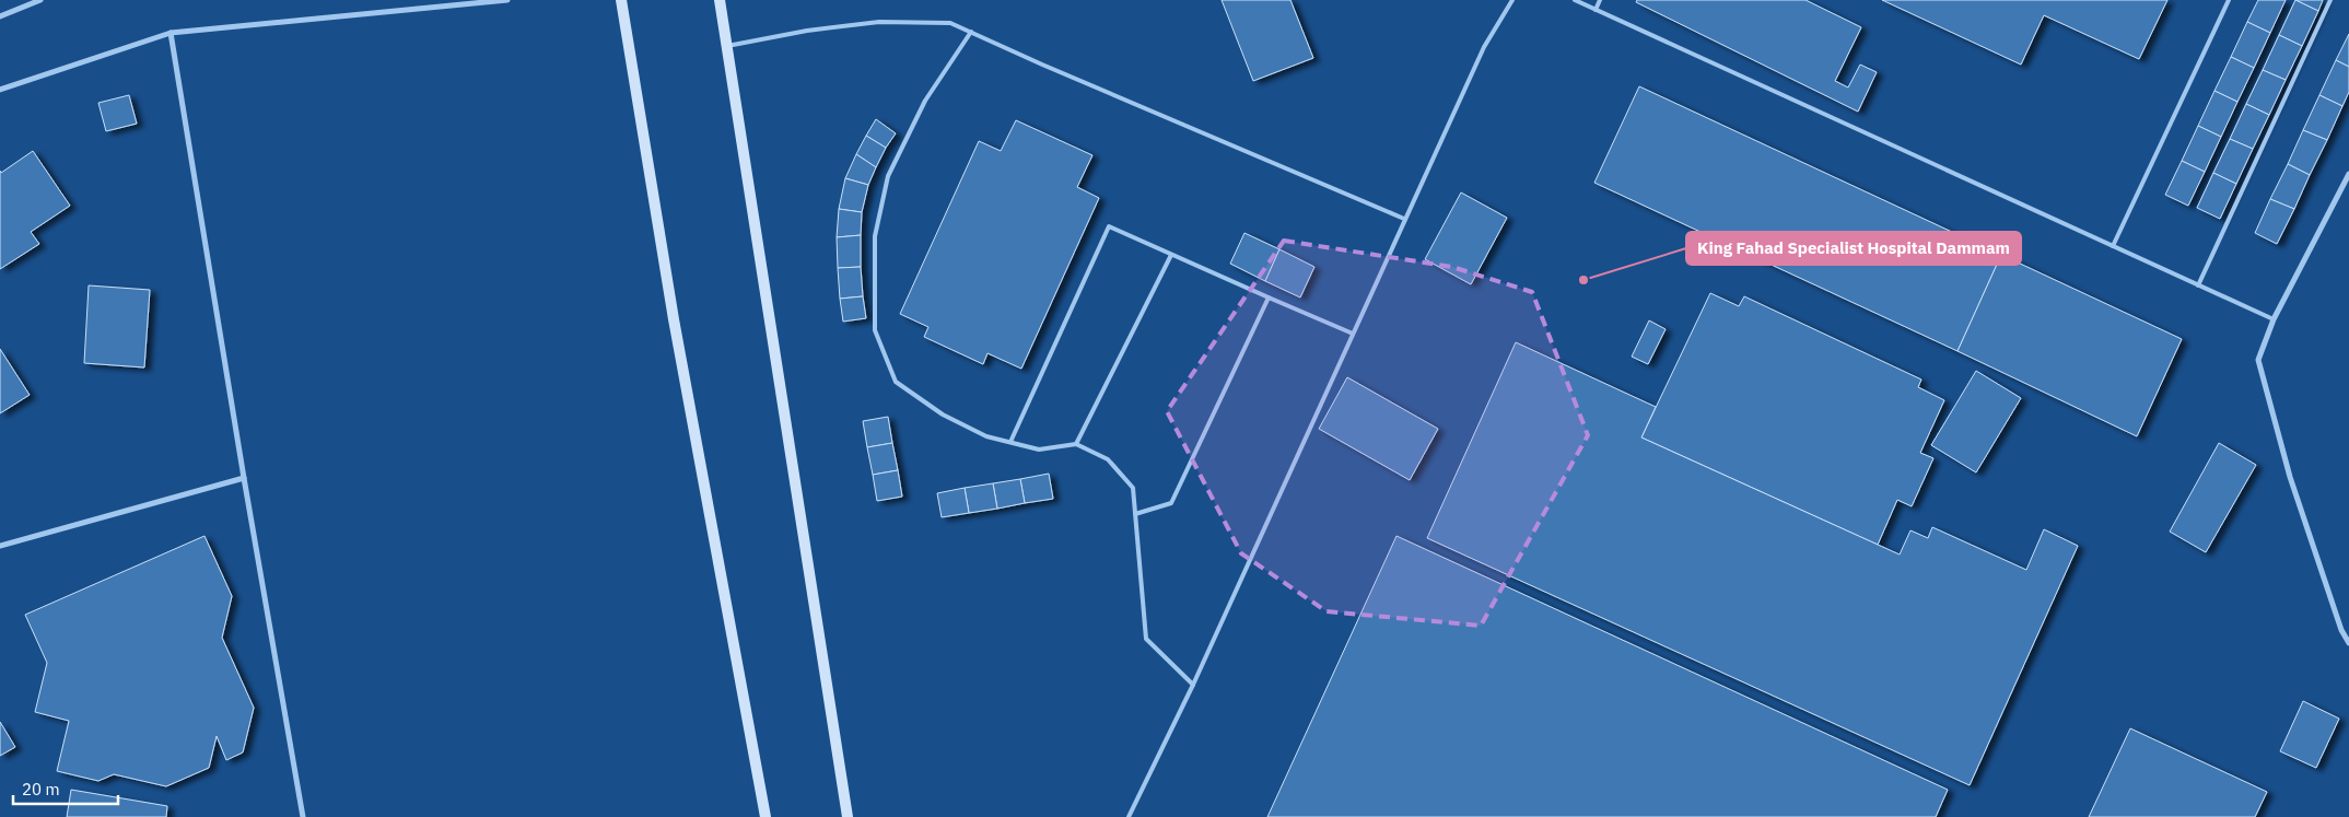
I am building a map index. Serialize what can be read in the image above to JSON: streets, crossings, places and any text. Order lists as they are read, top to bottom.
{
  "places": ["King Fahad Specialist Hospital Dammam"],
  "scale_bar": "20 m"
}
